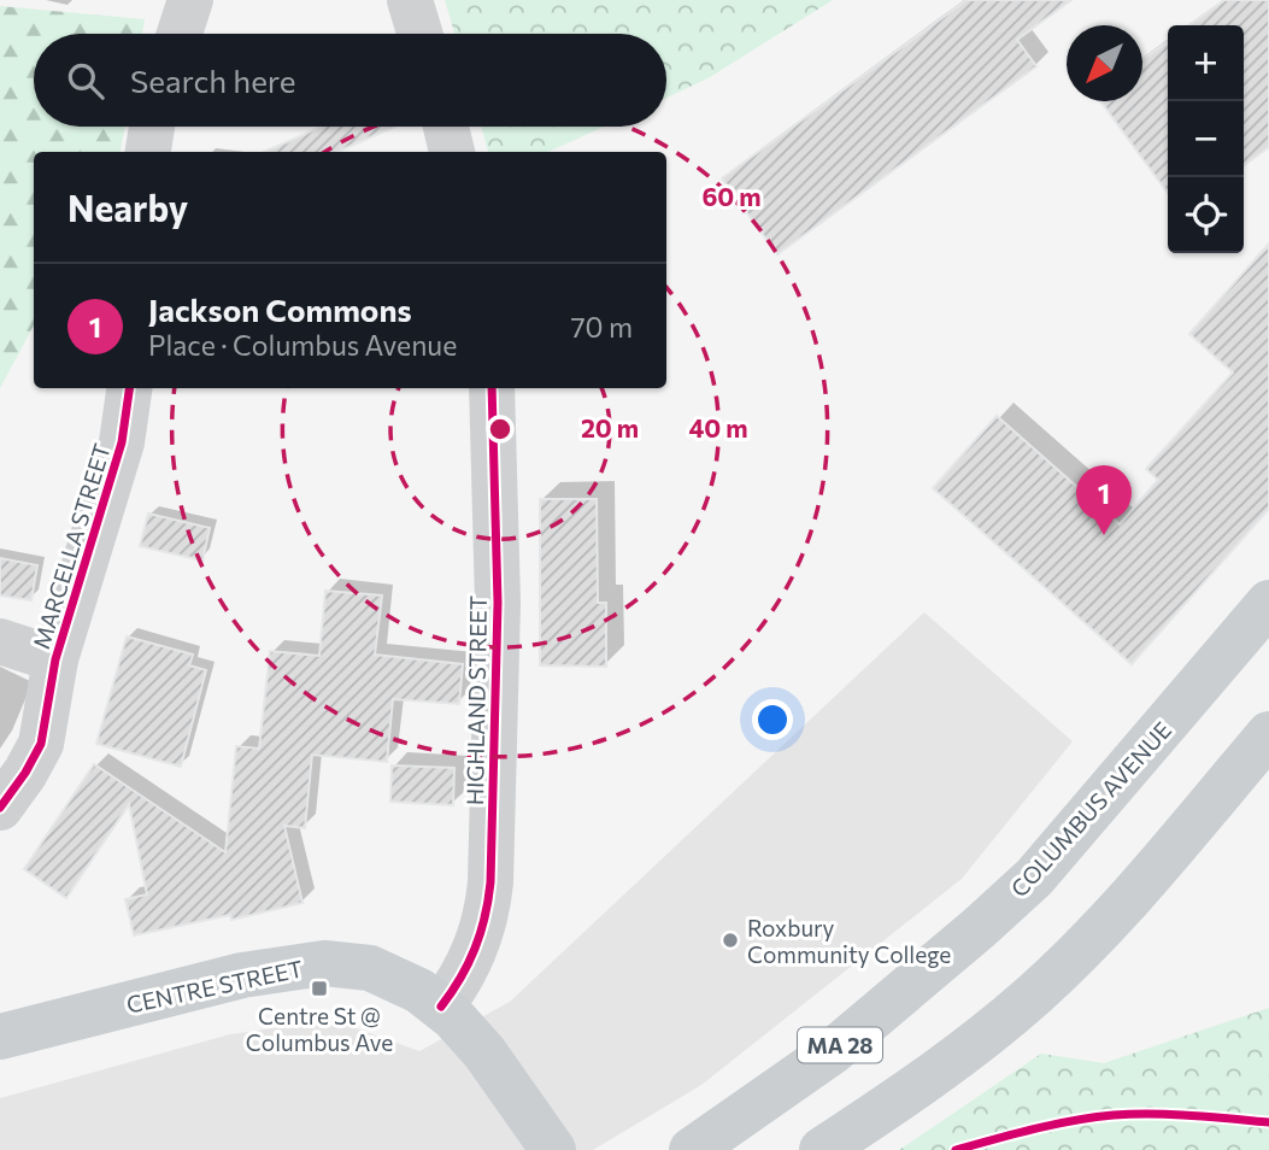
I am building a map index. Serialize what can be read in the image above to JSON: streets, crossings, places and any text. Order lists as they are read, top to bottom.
{
  "streets": {
    "main road": ["COLUMBUS AVENUE", "CENTRE STREET", "MA 28"],
    "street": ["MARCELLA STREET", "HIGHLAND STREET"]
  },
  "crossings": [
    ["HIGHLAND STREET", "CENTRE STREET"]
  ],
  "places": {
    "other": ["Roxbury Community College"],
    "transit": ["Centre St @ Columbus Ave"]
  },
  "north": "bottom left",
  "page": {
    "map_buttons": ["+", "−"],
    "search": "Search here",
    "heading": "Nearby",
    "list": [
      {
        "mark": "1",
        "name": "Jackson Commons",
        "note": "Place · Columbus Avenue",
        "value": "70 m"
      }
    ],
    "pins": "1"
  },
  "rings": ["60 m", "20 m", "40 m"]
}
